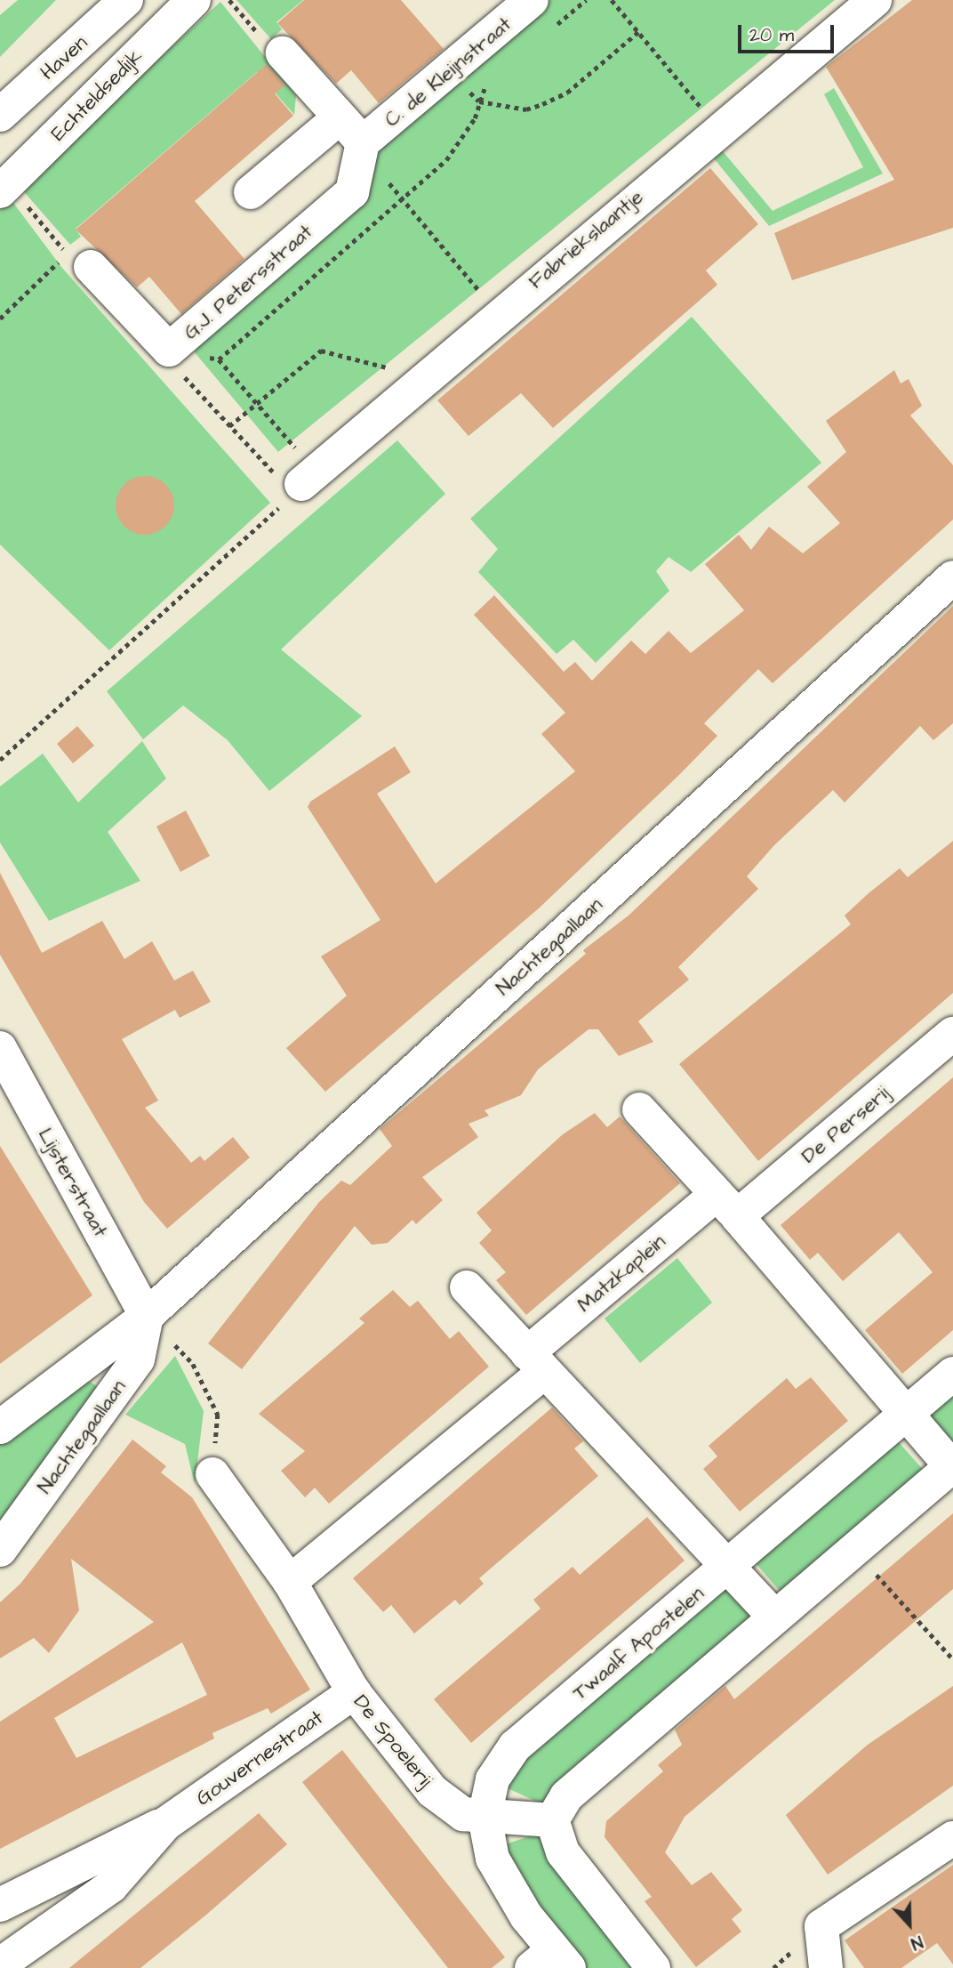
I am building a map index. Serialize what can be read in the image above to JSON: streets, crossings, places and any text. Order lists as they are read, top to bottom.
{
  "streets": {
    "street": [
      "Haven",
      "C. de Kleijnstraat",
      "Echteldsedijk",
      "Fabriekslaantje",
      "G.J. Petersstraat",
      "Nachtegaallaan",
      "De Perserij",
      "Lijsterstraat",
      "Matzkaplein",
      "Twaalf Apostelen",
      "De Spoelerij",
      "Gouvernestraat"
    ]
  },
  "crossings": [
    ["C. de Kleijnstraat", "G.J. Petersstraat"],
    ["Fabriekslaantje", "G.J. Petersstraat"],
    ["Nachtegaallaan", "Lijsterstraat"],
    ["De Perserij", "Matzkaplein"],
    ["Twaalf Apostelen", "De Spoelerij"],
    ["De Spoelerij", "Gouvernestraat"]
  ],
  "scale_bar": "20 m",
  "north": "bottom"
}
